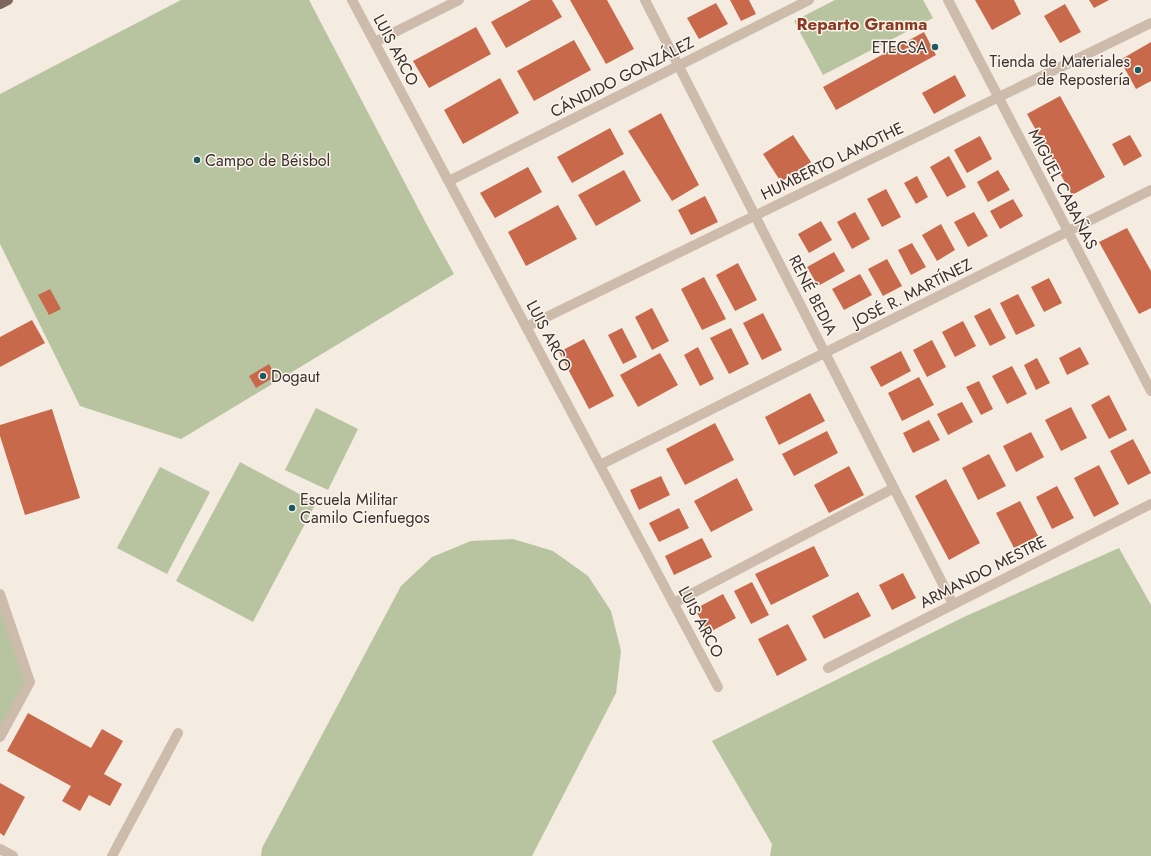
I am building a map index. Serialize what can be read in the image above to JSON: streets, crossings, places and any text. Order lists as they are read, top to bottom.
{
  "streets": {
    "street": [
      "LUIS ARCO",
      "CÁNDIDO GONZÁLEZ",
      "HUMBERTO LAMOTHE",
      "MIGUEL CABAÑAS",
      "JOSÉ R. MARTÍNEZ",
      "RENÉ BEDIA",
      "ARMANDO MESTRE"
    ]
  },
  "crossings": [
    ["LUIS ARCO", "CÁNDIDO GONZÁLEZ"],
    ["LUIS ARCO", "HUMBERTO LAMOTHE"],
    ["LUIS ARCO", "JOSÉ R. MARTÍNEZ"],
    ["CÁNDIDO GONZÁLEZ", "RENÉ BEDIA"],
    ["HUMBERTO LAMOTHE", "MIGUEL CABAÑAS"],
    ["HUMBERTO LAMOTHE", "RENÉ BEDIA"],
    ["MIGUEL CABAÑAS", "JOSÉ R. MARTÍNEZ"],
    ["JOSÉ R. MARTÍNEZ", "RENÉ BEDIA"],
    ["RENÉ BEDIA", "ARMANDO MESTRE"]
  ],
  "districts": ["Reparto Granma"],
  "places": [
    "ETECSA",
    "Tienda de Materiales de Repostería",
    "Campo de Béisbol",
    "Dogaut",
    "Escuela Militar Camilo Cienfuegos"
  ]
}
